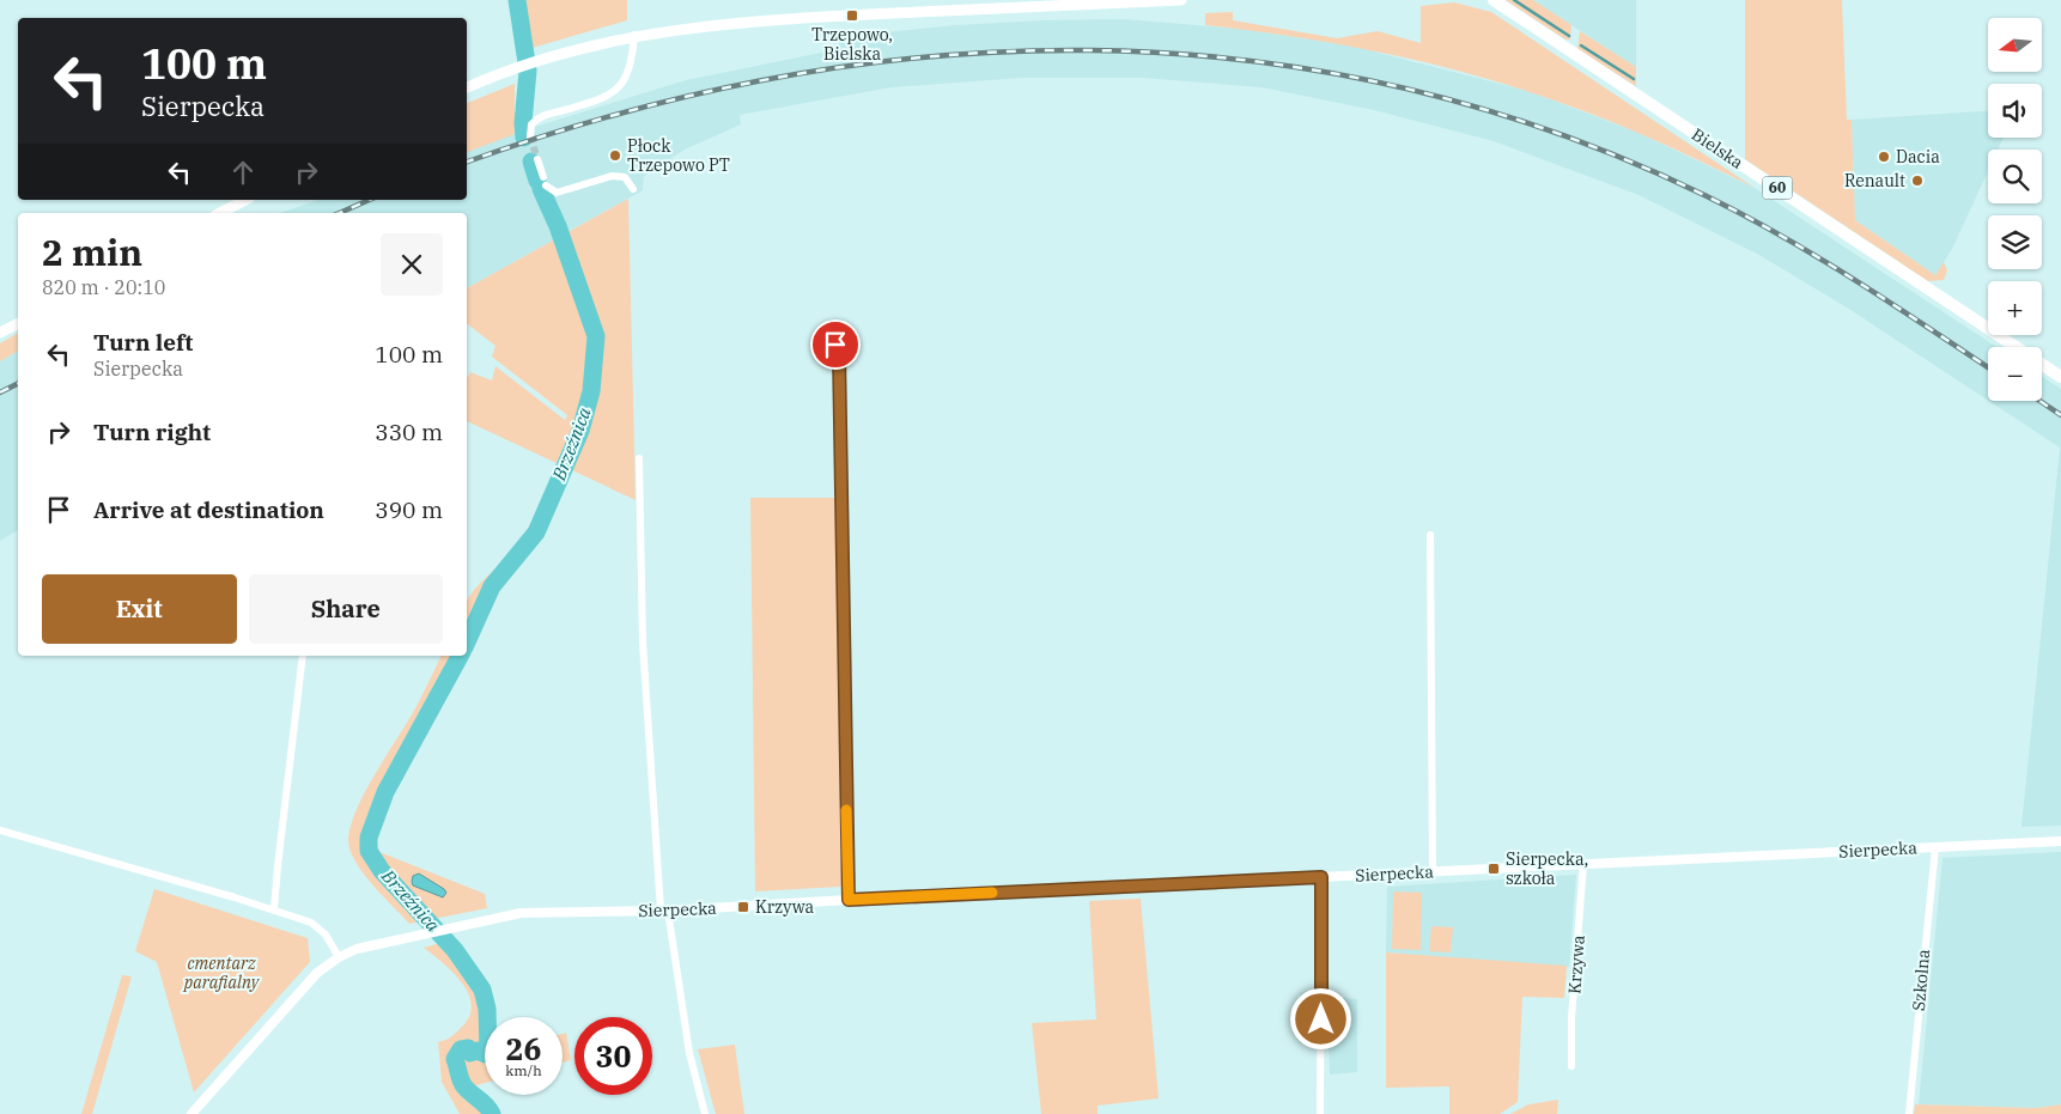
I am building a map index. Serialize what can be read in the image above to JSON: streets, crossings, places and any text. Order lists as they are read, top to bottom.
{
  "streets": {
    "main road": ["Bielska", "60"],
    "street": ["Sierpecka", "Krzywa", "Szkolna"]
  },
  "crossings": [
    ["Sierpecka", "Krzywa"],
    ["Sierpecka", "Szkolna"]
  ],
  "water": ["Brzeźnica"],
  "parks": ["cmentarz parafialny"],
  "places": {
    "transit": ["Trzepowo, Bielska", "Sierpecka, szkoła", "Krzywa"],
    "other": ["Płock Trzepowo PT", "Dacia", "Renault"]
  },
  "north": "left",
  "page": {
    "map_buttons": ["+", "−"],
    "turn": ["100 m", "Sierpecka"],
    "heading": ["2 min", "820 m · 20:10"],
    "list": [
      {
        "name": "Turn left",
        "note": "Sierpecka",
        "value": "100 m"
      },
      {
        "name": "Turn right",
        "value": "330 m"
      },
      {
        "name": "Arrive at destination",
        "value": "390 m"
      }
    ],
    "buttons": ["Exit", "Share"],
    "speed": "26 km/h",
    "limit": "30"
  }
}
